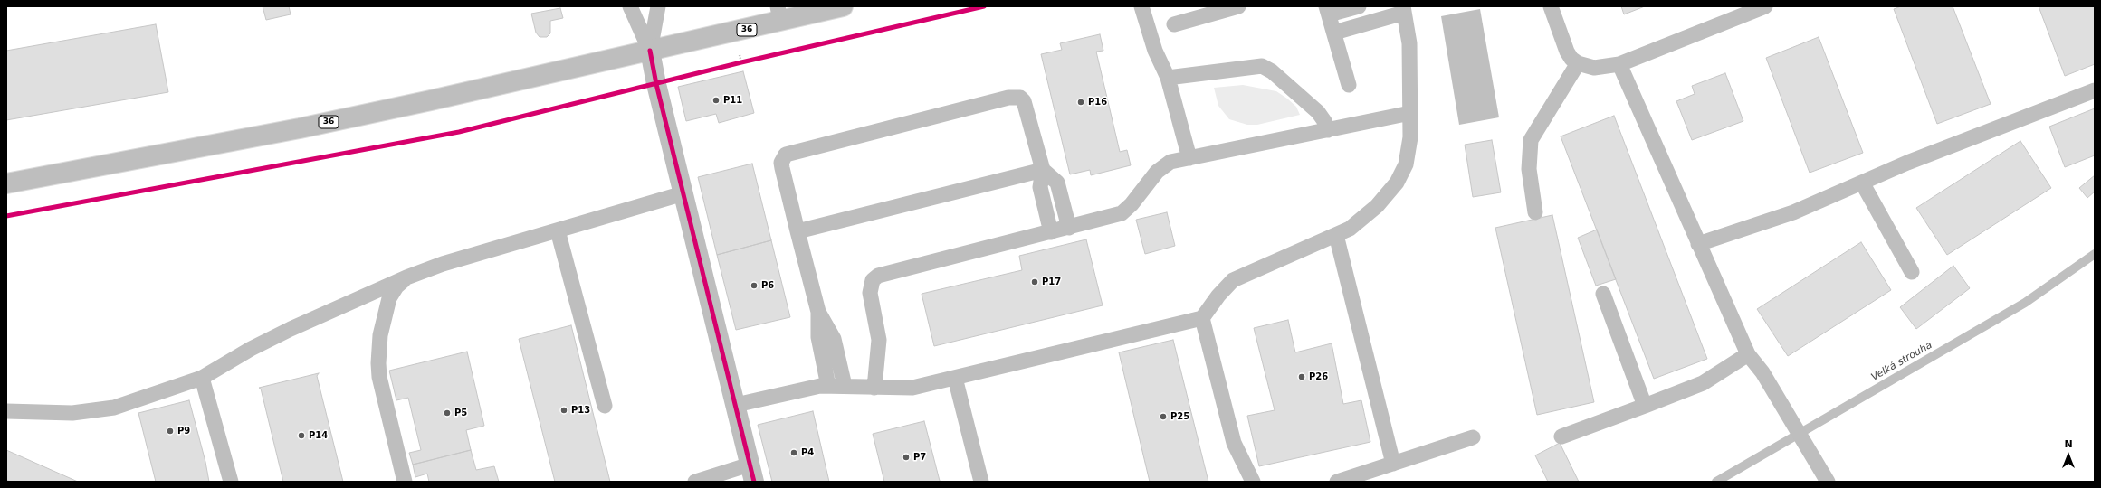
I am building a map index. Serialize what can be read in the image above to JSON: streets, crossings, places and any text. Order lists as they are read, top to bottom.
{
  "streets": {
    "main road": ["36"]
  },
  "water": ["Velká strouha"],
  "places": [
    "P11",
    "P16",
    "P17",
    "P6",
    "P26",
    "P13",
    "P5",
    "P25",
    "P9",
    "P14",
    "P4",
    "P7"
  ],
  "north": "top"
}
